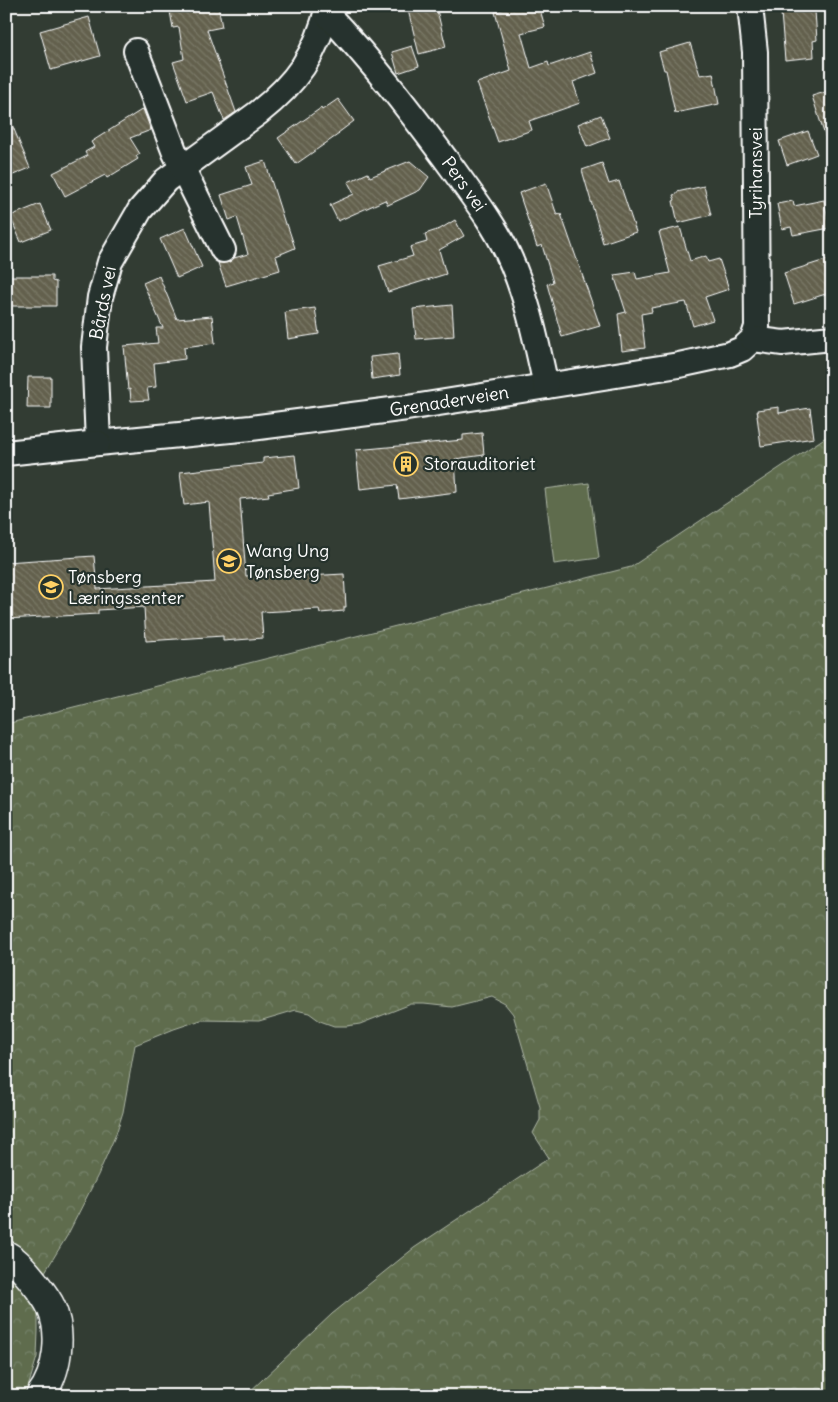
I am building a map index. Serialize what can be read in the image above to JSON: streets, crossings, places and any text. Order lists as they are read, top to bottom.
{
  "streets": {
    "street": [
      "Tyrihansvei",
      "Pers vei",
      "Bårds vei",
      "Grenaderveien"
    ]
  },
  "crossings": [
    ["Tyrihansvei", "Grenaderveien"],
    ["Pers vei", "Bårds vei"],
    ["Pers vei", "Grenaderveien"],
    ["Bårds vei", "Grenaderveien"]
  ],
  "places": {
    "building": ["Storauditoriet"],
    "school or university": ["Wang Ung Tønsberg", "Tønsberg Læringssenter"]
  }
}
